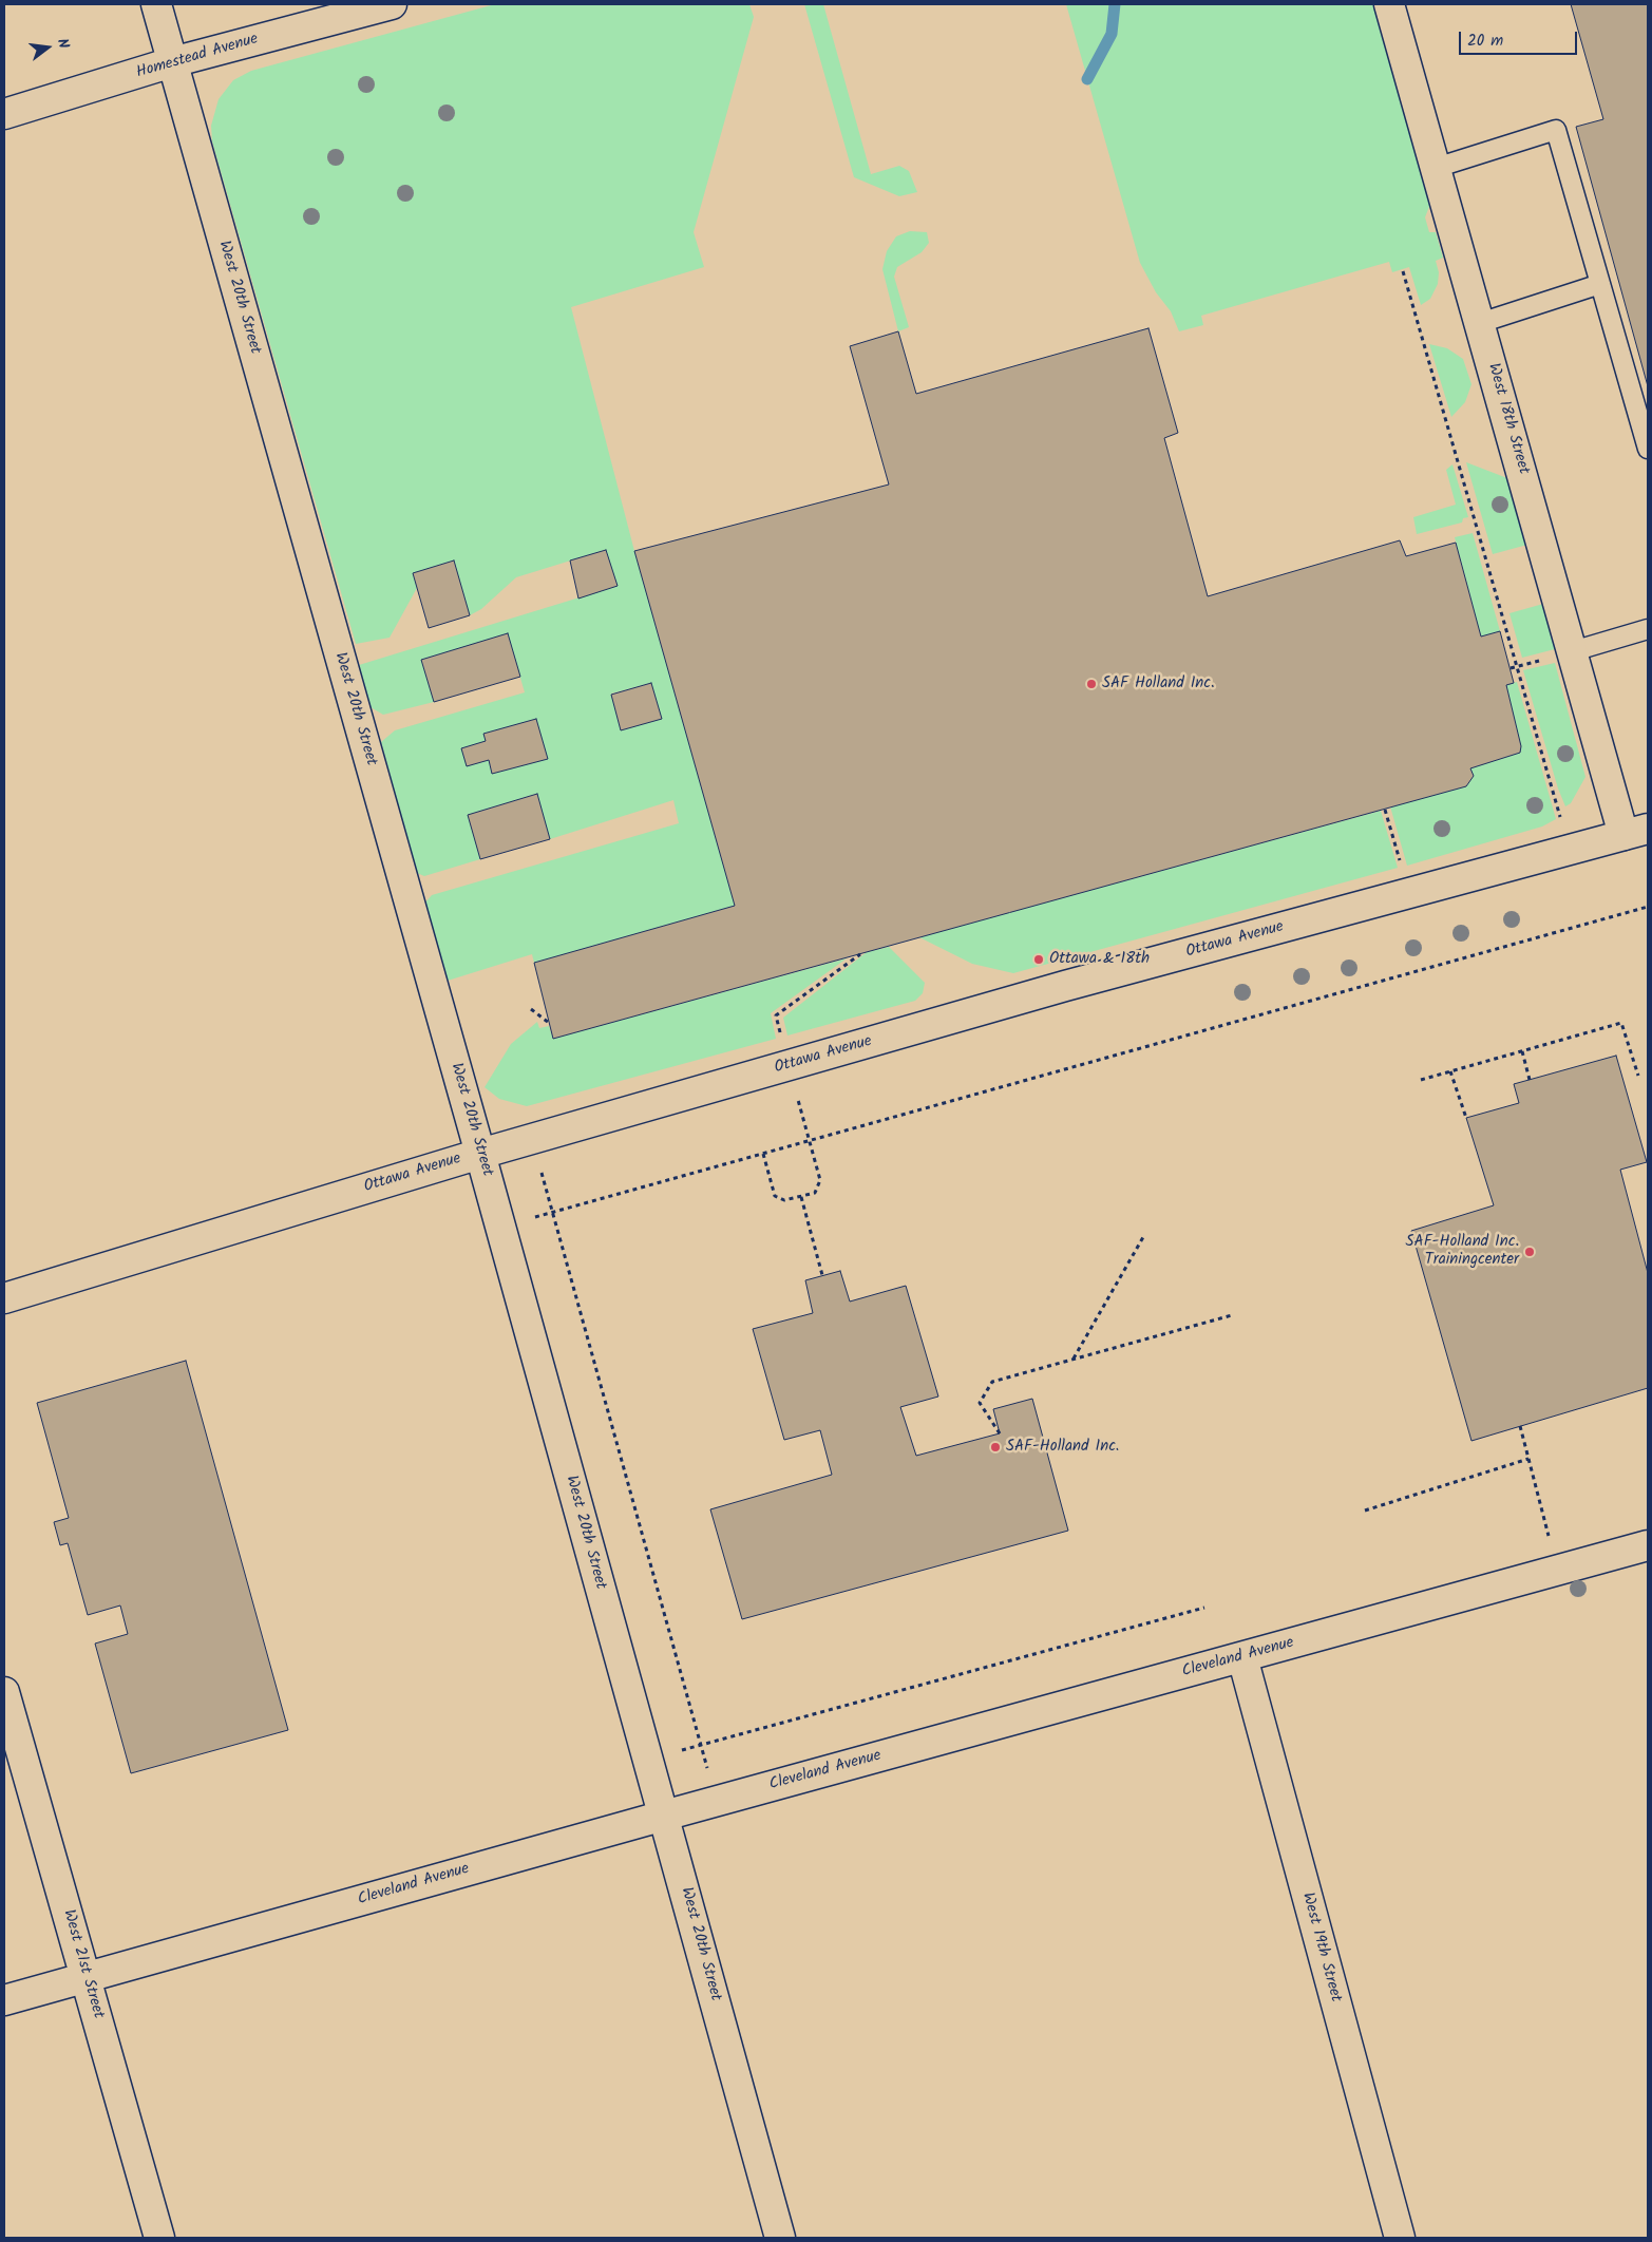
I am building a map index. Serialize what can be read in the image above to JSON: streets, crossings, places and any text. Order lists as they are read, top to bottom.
{
  "streets": {
    "street": [
      "Homestead Avenue",
      "West 20th Street",
      "West 18th Street",
      "Ottawa Avenue",
      "Cleveland Avenue",
      "West 19th Street",
      "West 21st Street"
    ]
  },
  "crossings": [
    ["Homestead Avenue", "West 20th Street"],
    ["West 20th Street", "Ottawa Avenue"],
    ["West 20th Street", "Cleveland Avenue"],
    ["West 18th Street", "Ottawa Avenue"],
    ["Cleveland Avenue", "West 19th Street"],
    ["Cleveland Avenue", "West 21st Street"]
  ],
  "places": [
    "SAF Holland Inc.",
    "Ottawa & 18th",
    "SAF-Holland Inc. Trainingcenter",
    "SAF-Holland Inc."
  ],
  "scale_bar": "20 m",
  "north": "right"
}
